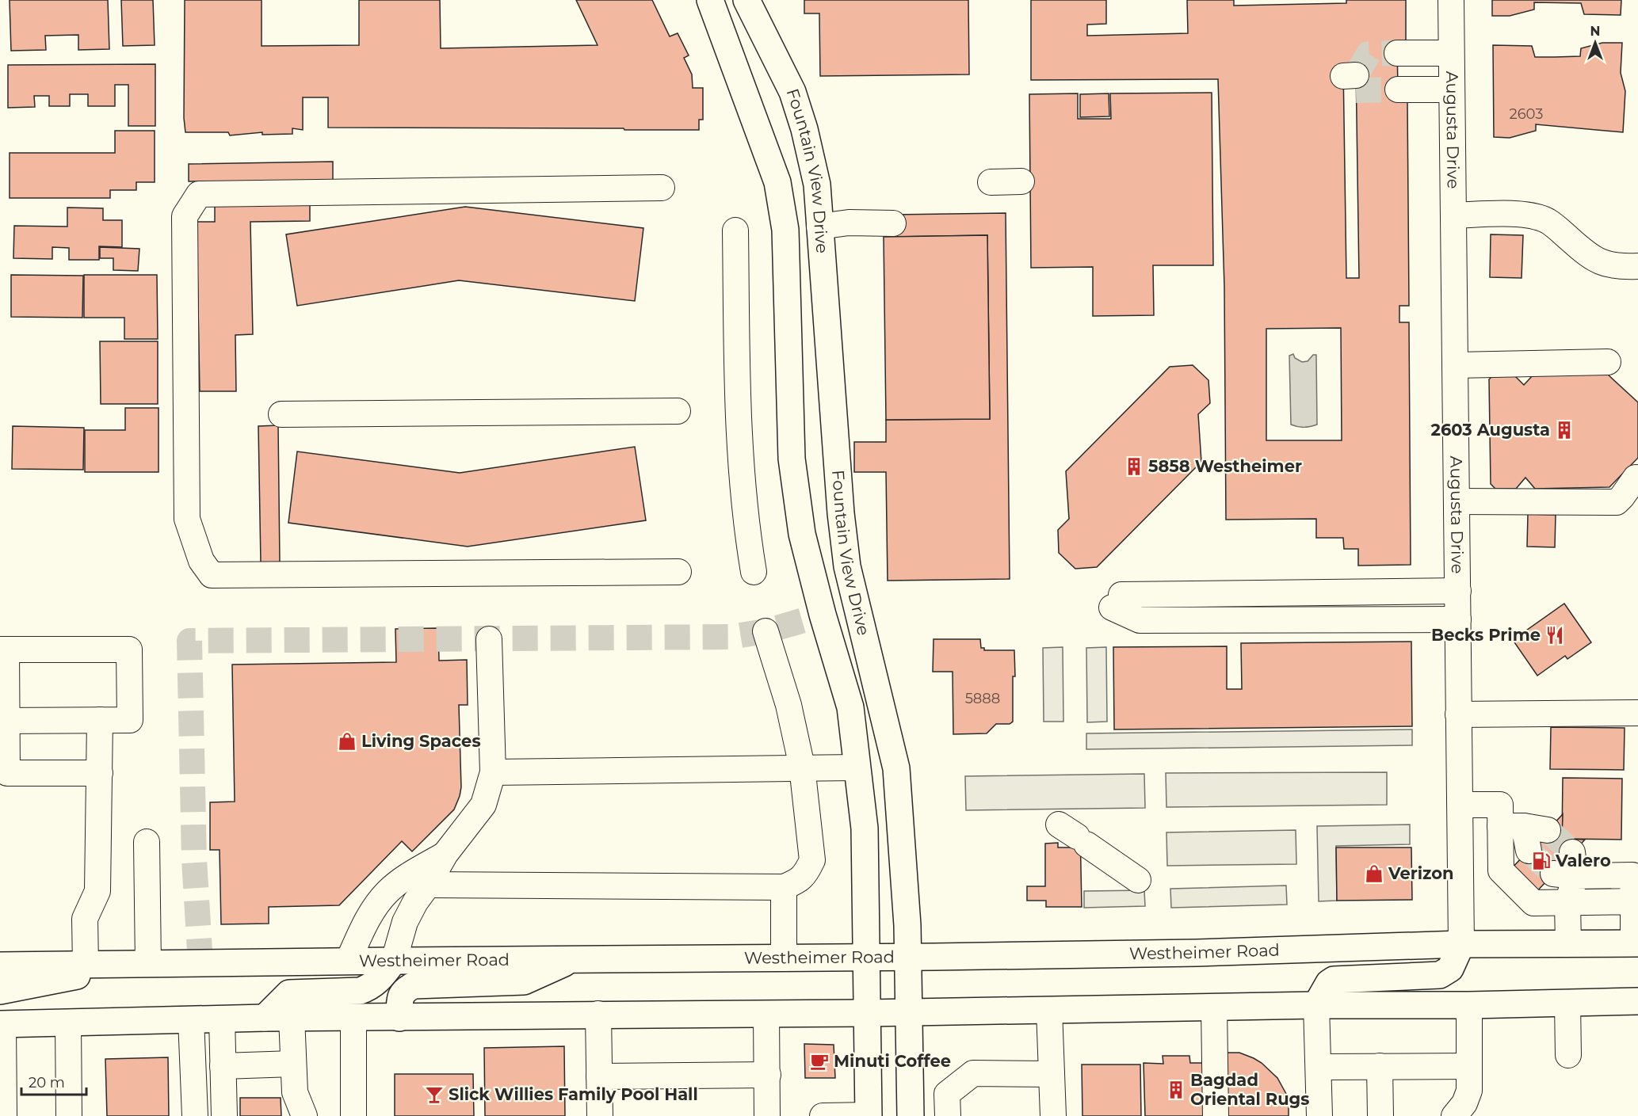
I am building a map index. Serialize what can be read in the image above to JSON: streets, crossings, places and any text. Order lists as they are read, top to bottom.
{
  "streets": {
    "main road": ["Fountain View Drive", "Westheimer Road"],
    "street": ["Augusta Drive"]
  },
  "crossings": [
    ["Augusta Drive", "Westheimer Road"],
    ["Fountain View Drive", "Westheimer Road"]
  ],
  "places": {
    "building": ["2603 Augusta", "5858 Westheimer", "Bagdad Oriental Rugs"],
    "restaurant": ["Becks Prime"],
    "shop": ["Living Spaces", "Verizon"],
    "fuel station": ["Valero"],
    "cafe": ["Minuti Coffee"],
    "bar": ["Slick Willies Family Pool Hall"]
  },
  "house_numbers": ["2603", "5888"],
  "scale_bar": "20 m",
  "north": "top"
}
